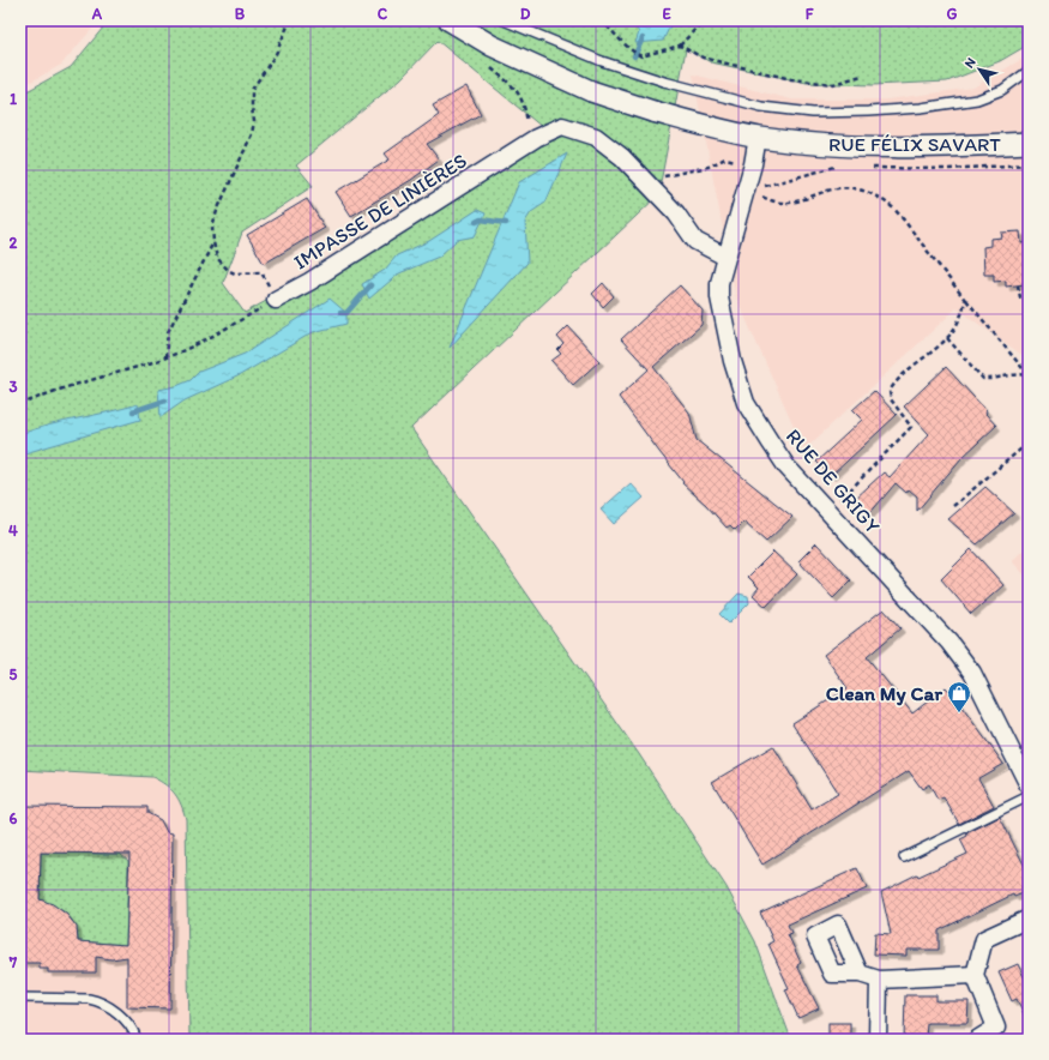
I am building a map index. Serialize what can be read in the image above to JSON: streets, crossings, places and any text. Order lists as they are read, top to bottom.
{
  "streets": {
    "street": ["RUE FÉLIX SAVART", "IMPASSE DE LINIÈRES", "RUE DE GRIGY"]
  },
  "crossings": [
    ["RUE FÉLIX SAVART", "RUE DE GRIGY"],
    ["IMPASSE DE LINIÈRES", "RUE DE GRIGY"]
  ],
  "places": {
    "shop": ["Clean My Car"]
  },
  "north": "top left",
  "grid": {
    "columns": [
      "A",
      "B",
      "C",
      "D",
      "E",
      "F",
      "G"
    ],
    "rows": [
      "1",
      "2",
      "3",
      "4",
      "5",
      "6",
      "7"
    ]
  }
}
